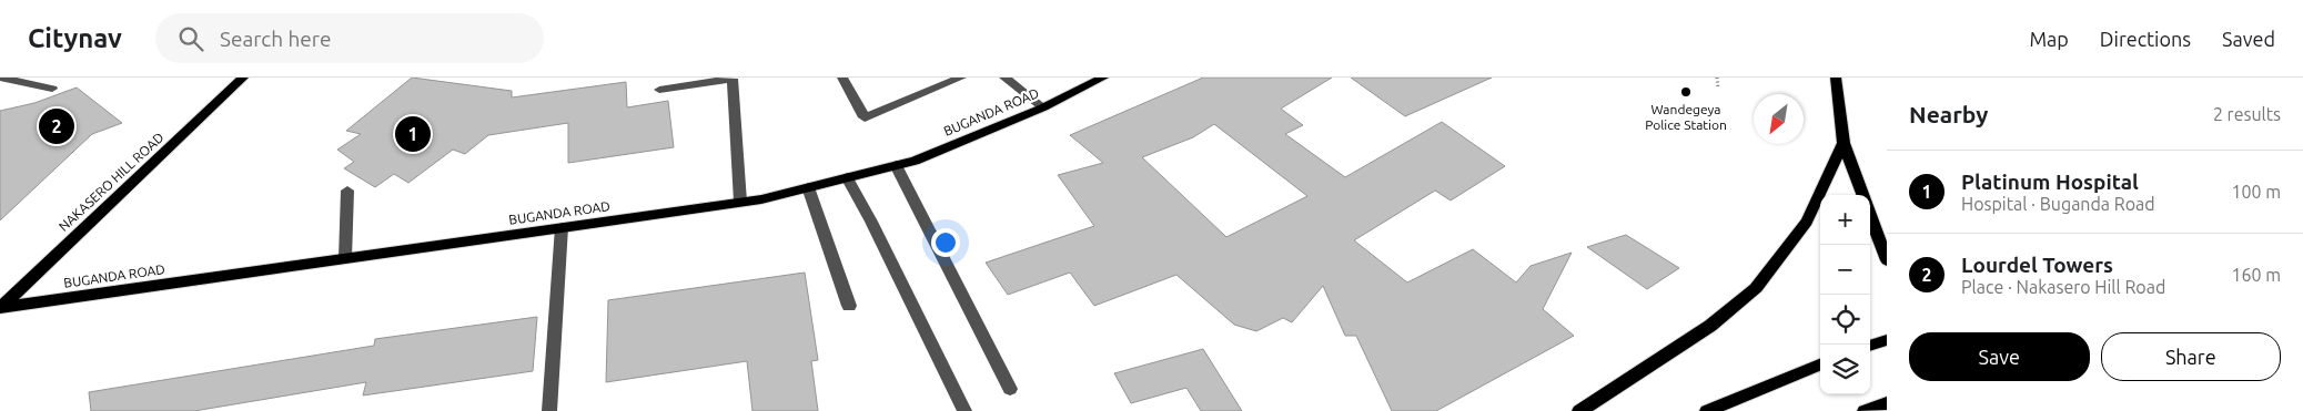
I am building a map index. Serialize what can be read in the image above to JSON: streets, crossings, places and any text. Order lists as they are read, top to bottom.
{
  "streets": {
    "main road": ["BUGANDA ROAD", "NAKASERO HILL ROAD"]
  },
  "crossings": [
    ["BUGANDA ROAD", "NAKASERO HILL ROAD"]
  ],
  "places": ["Wandegeya Police Station"],
  "north": "bottom left",
  "page": {
    "header": "Citynav",
    "search": "Search here",
    "nav": ["Map", "Directions", "Saved"],
    "heading": ["Nearby", "2 results"],
    "pins": ["2", "1"],
    "list": [
      {
        "mark": "1",
        "name": "Platinum Hospital",
        "note": "Hospital · Buganda Road",
        "value": "100 m"
      },
      {
        "mark": "2",
        "name": "Lourdel Towers",
        "note": "Place · Nakasero Hill Road",
        "value": "160 m"
      }
    ],
    "map_buttons": ["+", "−"],
    "buttons": ["Save", "Share"]
  }
}
